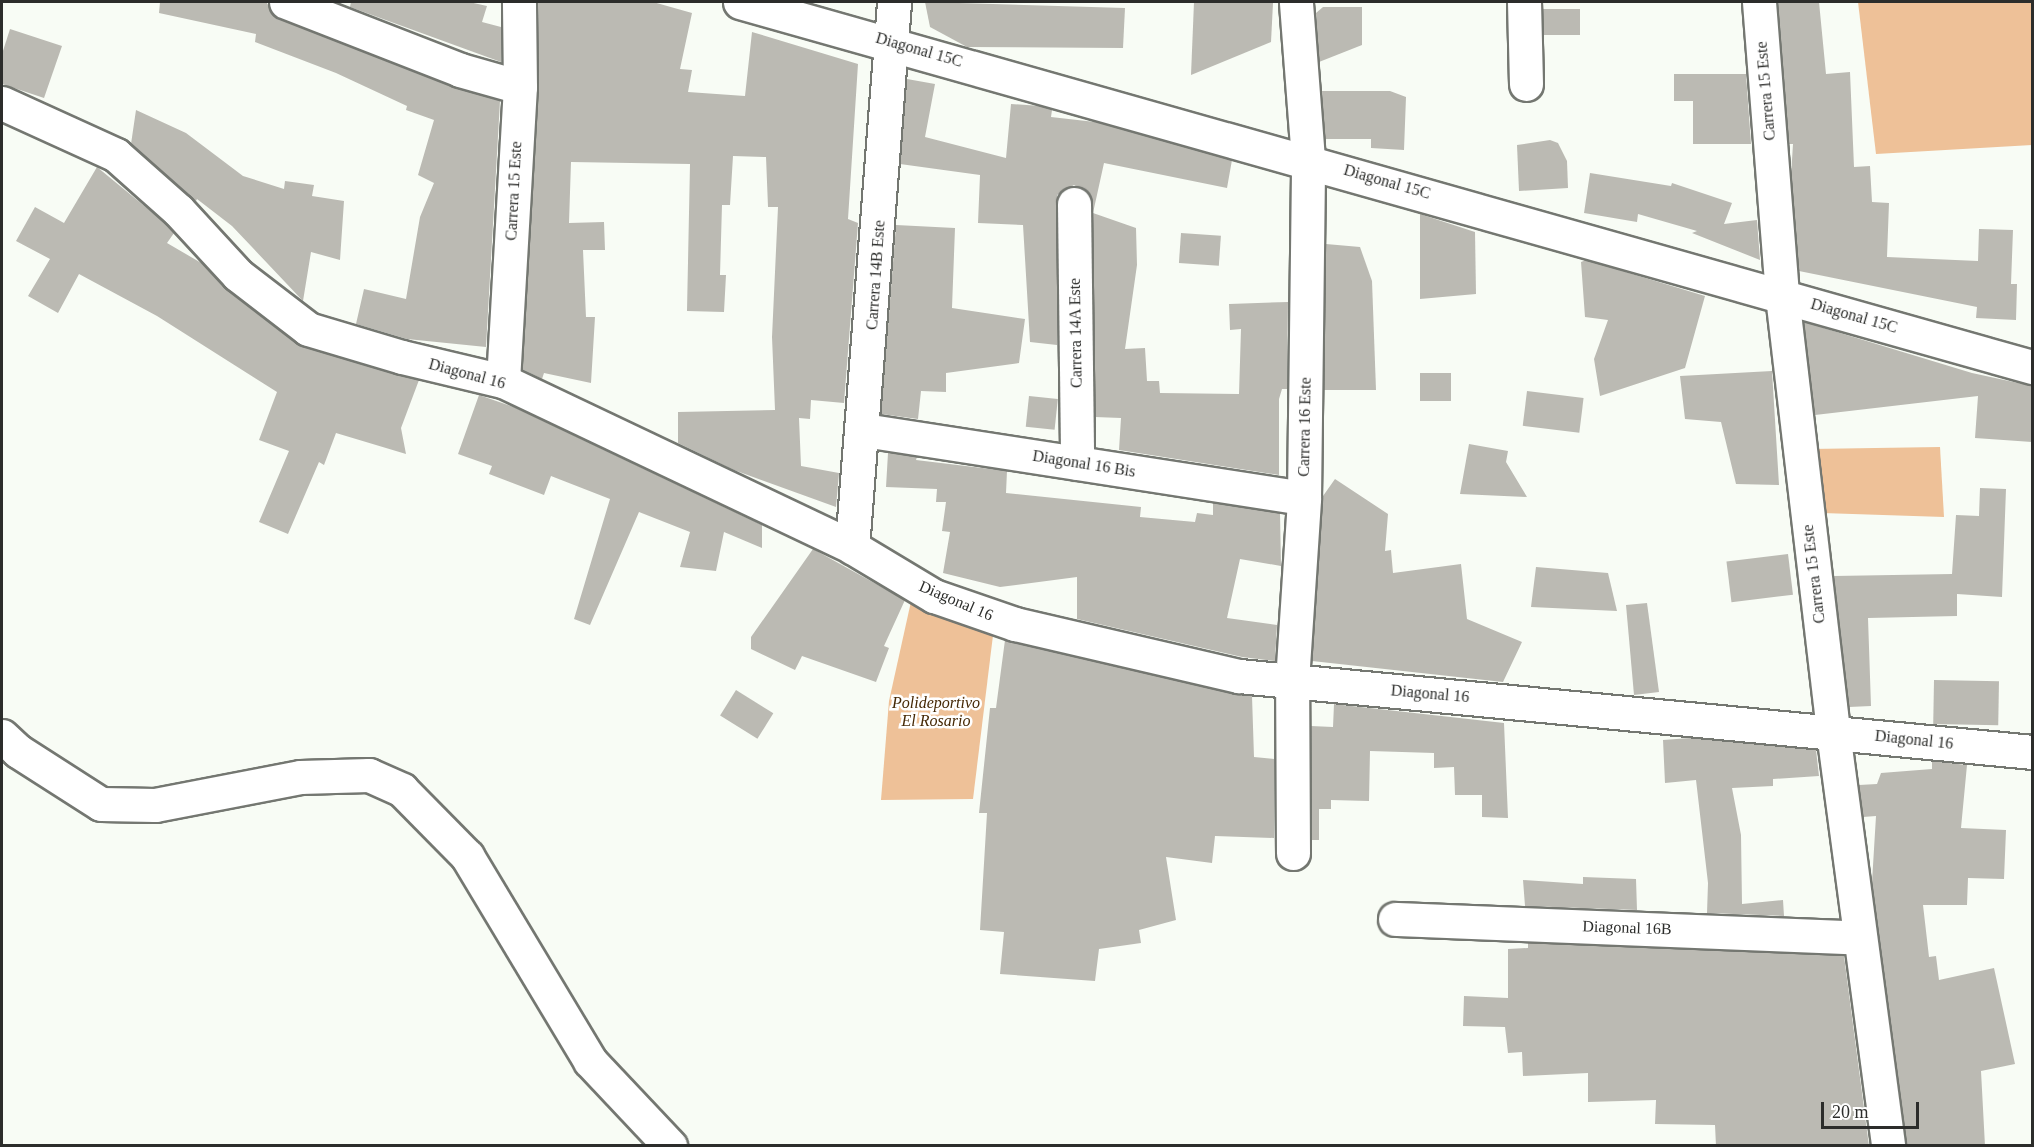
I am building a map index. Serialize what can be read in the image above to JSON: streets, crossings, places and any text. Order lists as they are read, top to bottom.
{
  "streets": {
    "street": [
      "Diagonal 15C",
      "Carrera 15 Este",
      "Carrera 14B Este",
      "Carrera 14A Este",
      "Diagonal 16",
      "Carrera 16 Este",
      "Diagonal 16 Bis",
      "Diagonal 16B"
    ]
  },
  "crossings": [
    ["Diagonal 15C", "Carrera 15 Este"],
    ["Diagonal 15C", "Carrera 14B Este"],
    ["Diagonal 15C", "Carrera 16 Este"],
    ["Carrera 15 Este", "Diagonal 16"],
    ["Carrera 15 Este", "Diagonal 16B"],
    ["Carrera 14B Este", "Diagonal 16"],
    ["Carrera 14B Este", "Diagonal 16 Bis"],
    ["Carrera 14A Este", "Diagonal 16 Bis"],
    ["Diagonal 16", "Carrera 16 Este"],
    ["Carrera 16 Este", "Diagonal 16 Bis"]
  ],
  "parks": ["Polideportivo El Rosario"],
  "scale_bar": "20 m"
}
